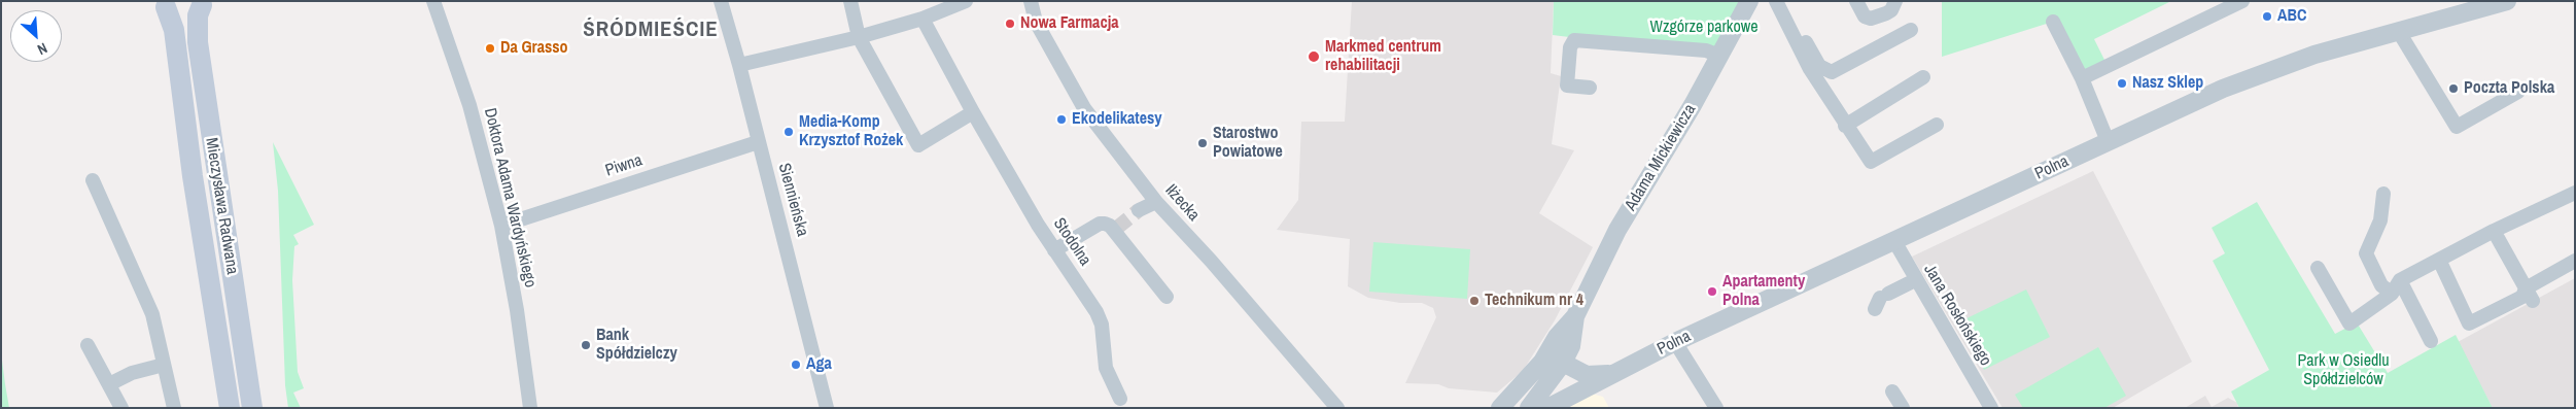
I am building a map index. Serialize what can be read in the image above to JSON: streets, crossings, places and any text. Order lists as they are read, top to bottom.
{
  "streets": {
    "main road": ["Mieczysława Radwana"],
    "street": [
      "Adama Mickiewicza",
      "Piwna",
      "Polna",
      "Doktora Adama Wardyńskiego",
      "Siennieńska",
      "Iłżecka",
      "Stodolna",
      "Jana Rosłońskiego"
    ]
  },
  "crossings": [
    ["Adama Mickiewicza", "Polna"],
    ["Piwna", "Doktora Adama Wardyńskiego"],
    ["Piwna", "Siennieńska"],
    ["Polna", "Jana Rosłońskiego"]
  ],
  "districts": ["ŚRÓDMIEŚCIE"],
  "parks": ["Wzgórze parkowe", "Park w Osiedlu Spółdzielców"],
  "places": [
    "ABC",
    "Nowa Farmacja",
    "Da Grasso",
    "Markmed centrum rehabilitacji",
    "Nasz Sklep",
    "Poczta Polska",
    "Ekodelikatesy",
    "Media-Komp Krzysztof Rożek",
    "Starostwo Powiatowe",
    "Apartamenty Polna",
    "Technikum nr 4",
    "Bank Spółdzielczy",
    "Aga"
  ],
  "north": "bottom right"
}
